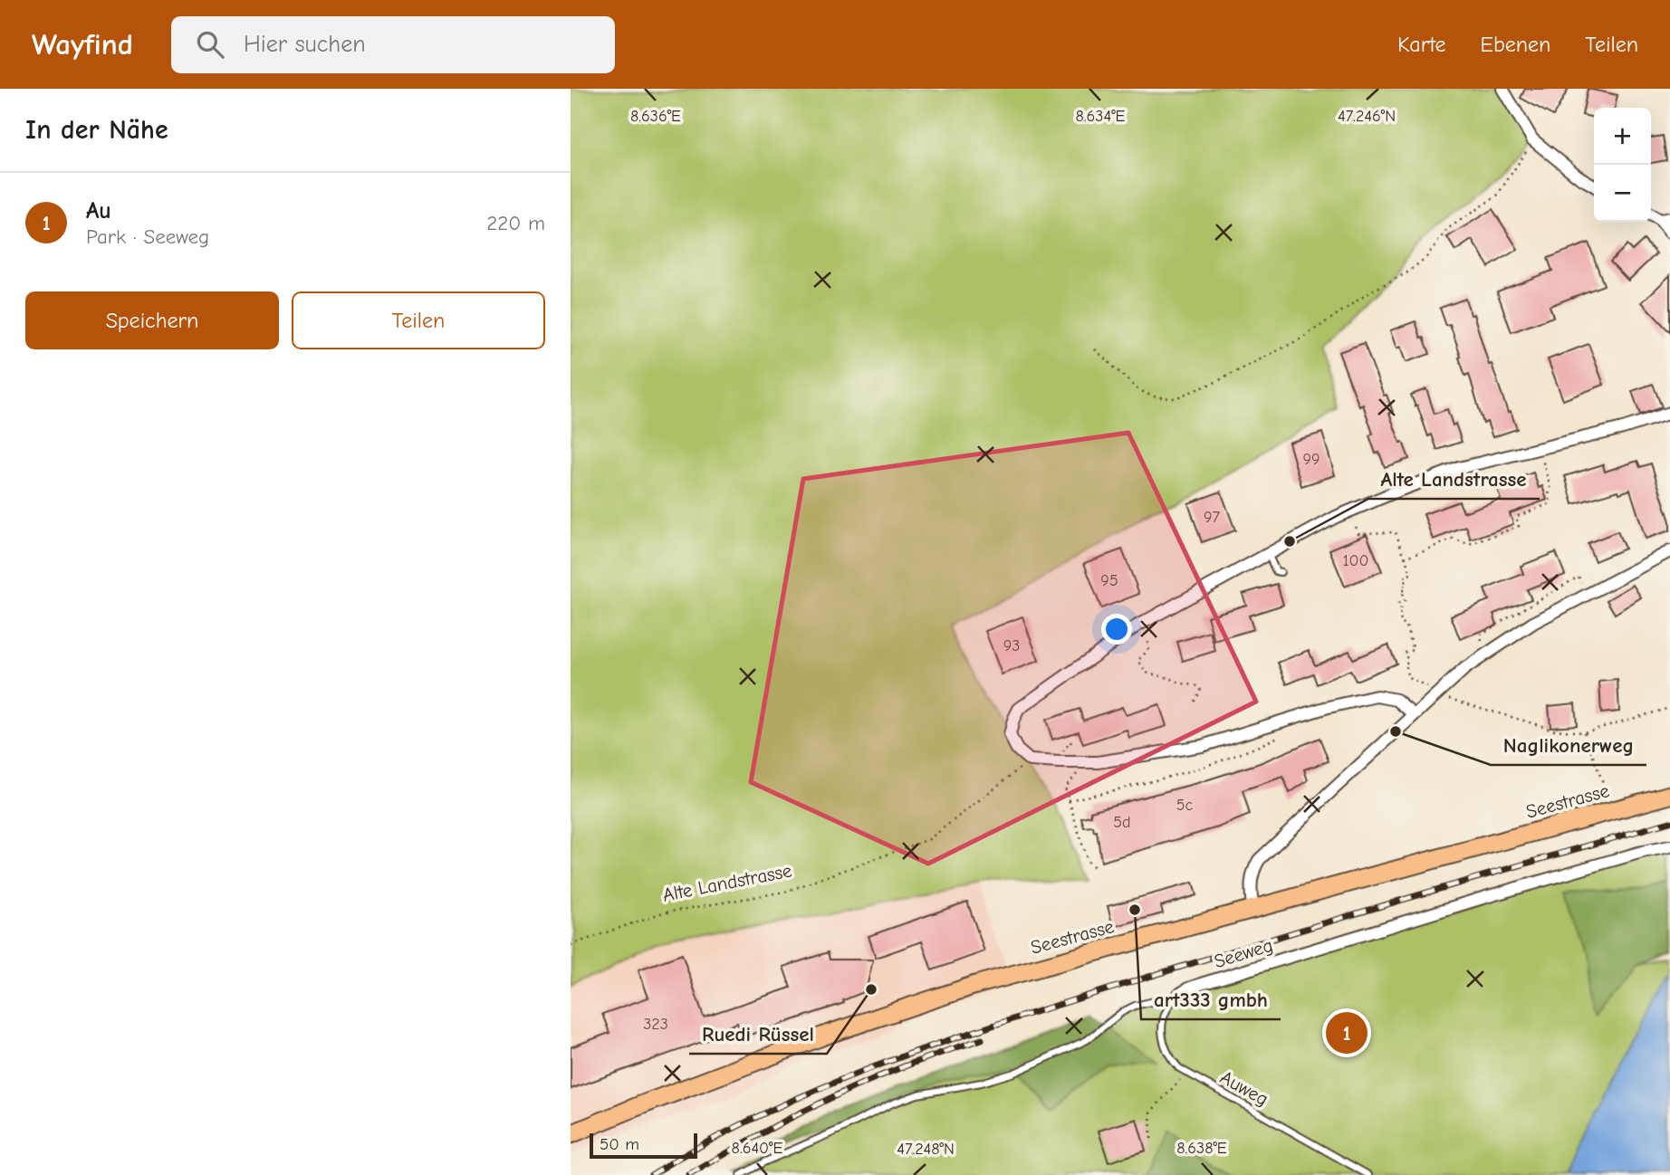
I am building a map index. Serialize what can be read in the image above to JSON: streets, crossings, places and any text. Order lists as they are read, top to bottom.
{
  "streets": {
    "main road": ["Seestrasse"],
    "street": ["Seeweg"],
    "lane": ["Auweg"],
    "path": ["Alte Landstrasse"]
  },
  "crossings": [
    ["Seeweg", "Auweg"]
  ],
  "places": [
    "Alte Landstrasse",
    "Naglikonerweg",
    "art333 gmbh",
    "Ruedi Rüssel"
  ],
  "house_numbers": [
    "99",
    "97",
    "100",
    "95",
    "93",
    "5c",
    "5d",
    "323"
  ],
  "scale_bar": "50 m",
  "page": {
    "header": "Wayfind",
    "search": "Hier suchen",
    "nav": ["Karte", "Ebenen", "Teilen"],
    "heading": "In der Nähe",
    "map_buttons": ["+", "−"],
    "list": [
      {
        "mark": "1",
        "name": "Au",
        "note": "Park · Seeweg",
        "value": "220 m"
      }
    ],
    "buttons": ["Speichern", "Teilen"],
    "pins": "1",
    "scale": "50 m"
  },
  "coordinates": [
    "47.246°N",
    "8.636°E",
    "8.634°E",
    "8.640°E",
    "8.638°E",
    "47.248°N"
  ]
}
